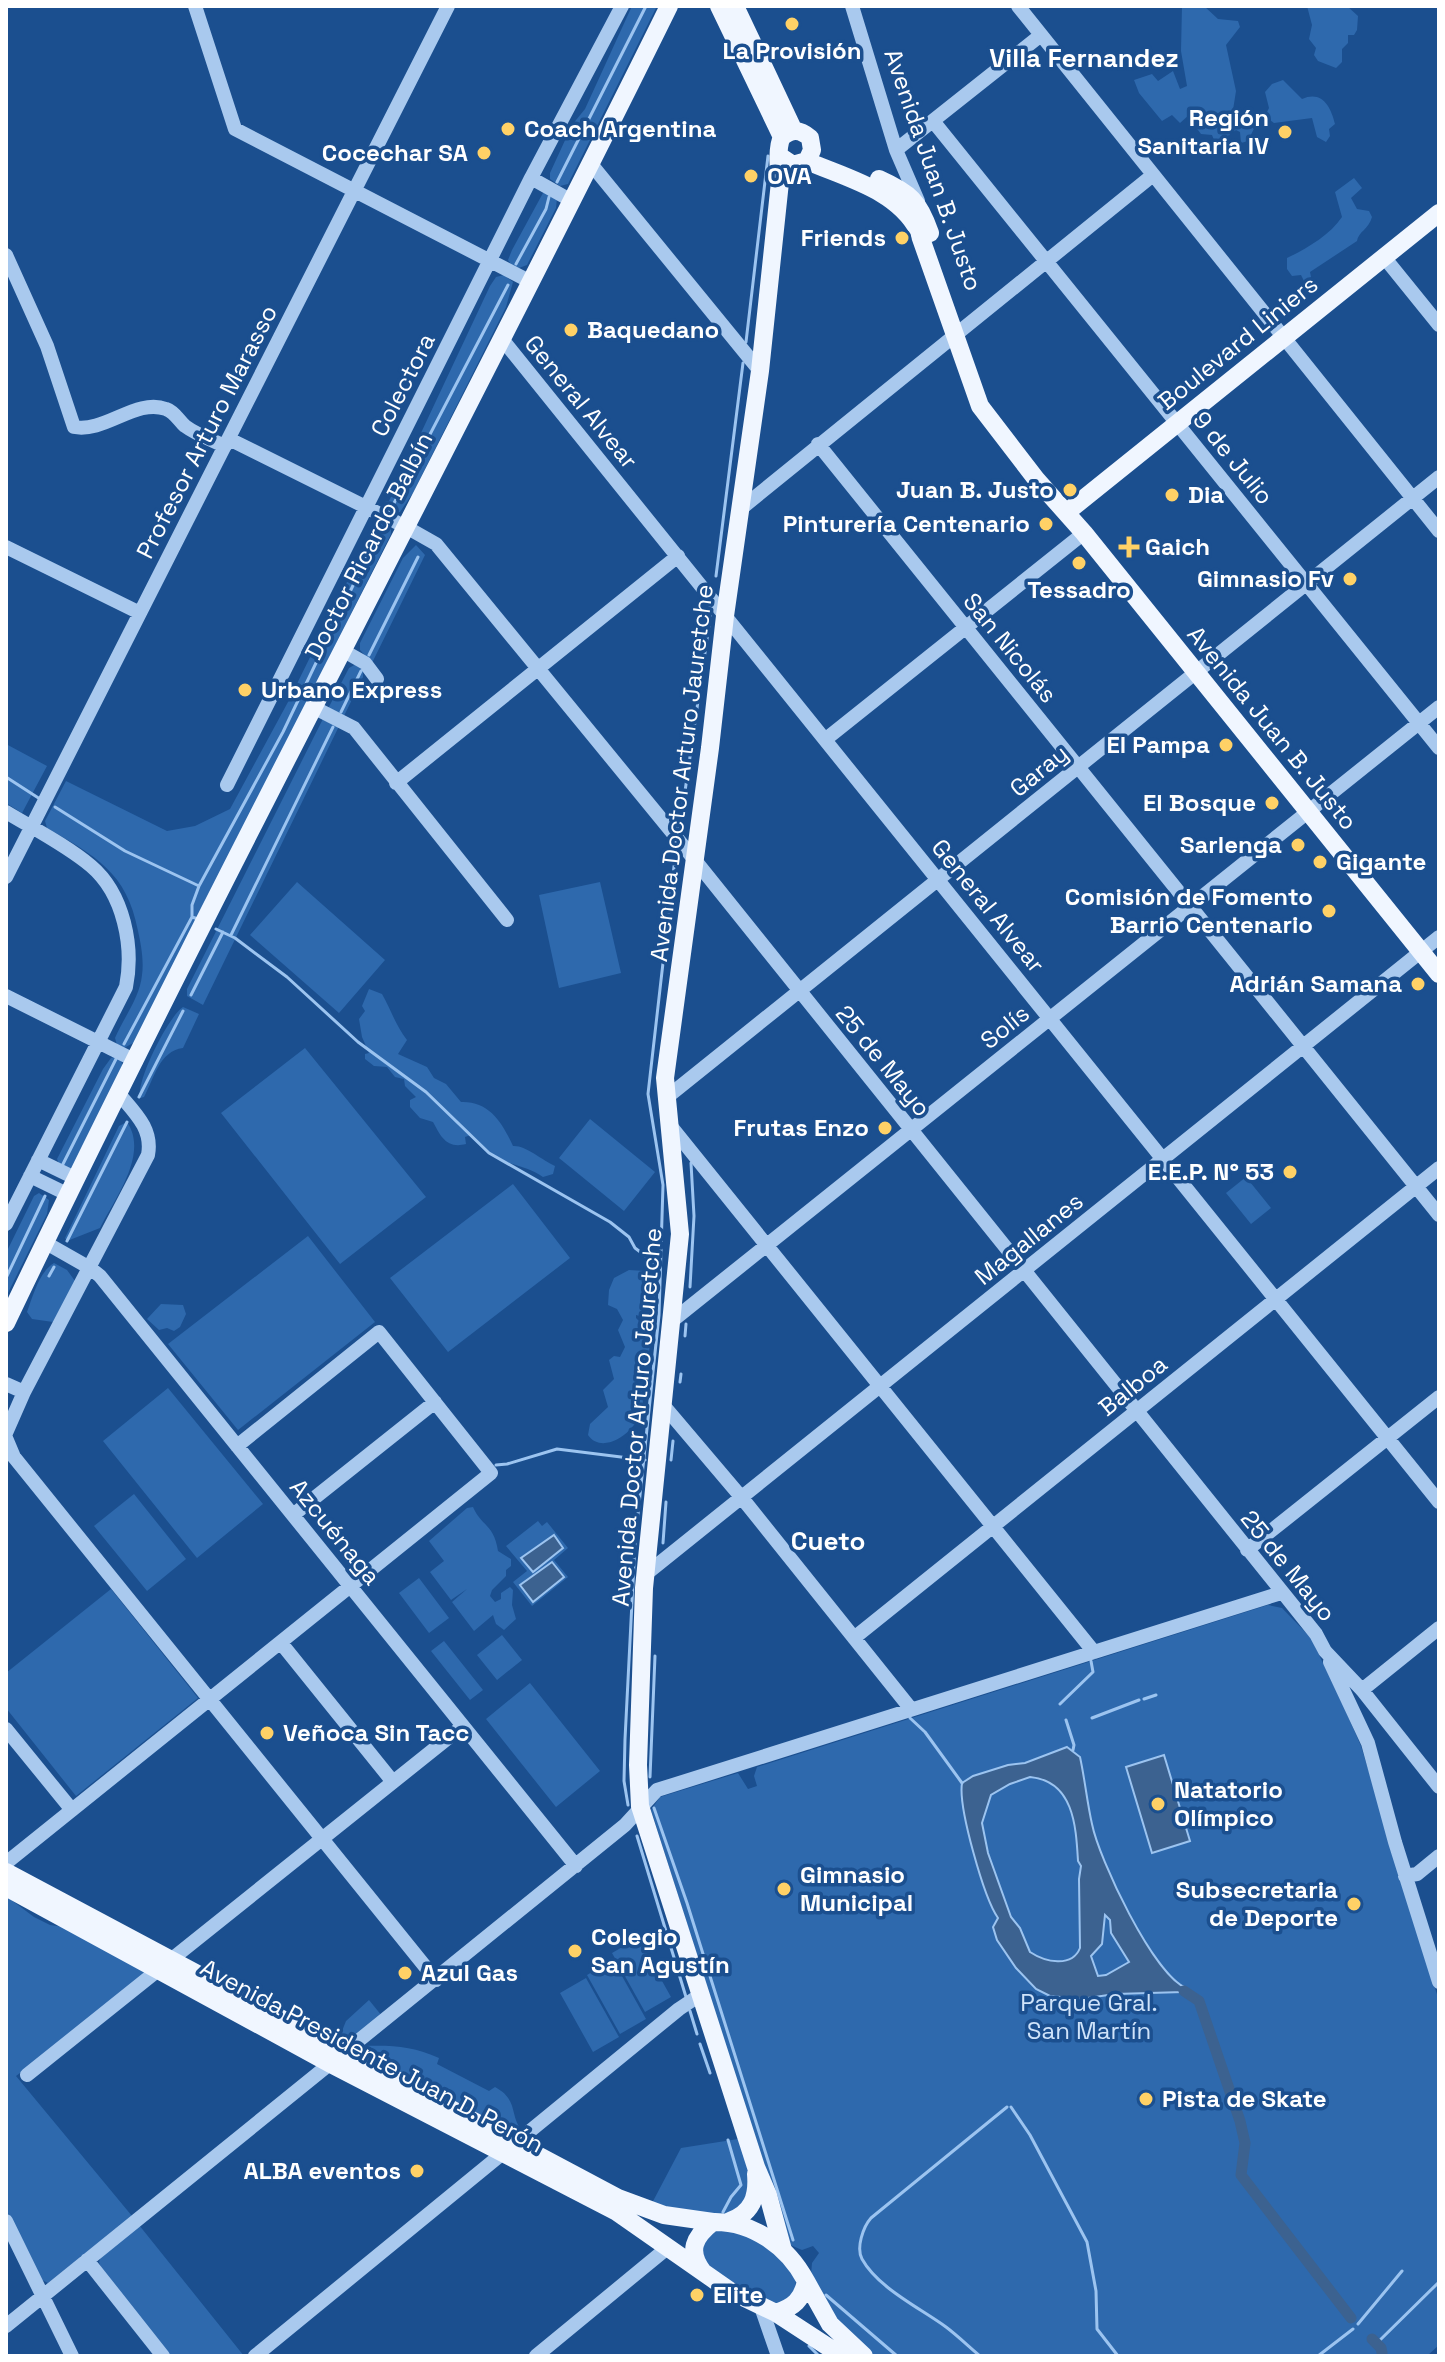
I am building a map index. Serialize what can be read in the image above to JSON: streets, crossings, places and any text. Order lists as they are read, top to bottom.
{
  "streets": {
    "main road": [
      "Avenida Juan B. Justo",
      "Boulevard Liniers",
      "Doctor Ricardo Balbín",
      "Avenida Doctor Arturo Jauretche",
      "Avenida Presidente Juan D. Perón"
    ],
    "street": [
      "Colectora",
      "General Alvear",
      "Profesor Arturo Marasso",
      "9 de Julio",
      "San Nicolás",
      "Garay",
      "Solís",
      "25 de Mayo",
      "Magallanes",
      "Balboa",
      "Azcuénaga"
    ]
  },
  "crossings": [
    ["Avenida Juan B. Justo", "Boulevard Liniers"],
    ["Avenida Juan B. Justo", "Garay"],
    ["Avenida Juan B. Justo", "Avenida Doctor Arturo Jauretche"],
    ["Avenida Juan B. Justo", "Solís"],
    ["Avenida Juan B. Justo", "Magallanes"],
    ["Boulevard Liniers", "9 de Julio"],
    ["Colectora", "25 de Mayo"],
    ["General Alvear", "Doctor Ricardo Balbín"],
    ["General Alvear", "Garay"],
    ["General Alvear", "Avenida Doctor Arturo Jauretche"],
    ["General Alvear", "Solís"],
    ["General Alvear", "Magallanes"],
    ["General Alvear", "Balboa"],
    ["Profesor Arturo Marasso", "25 de Mayo"],
    ["9 de Julio", "Garay"],
    ["9 de Julio", "Solís"],
    ["Doctor Ricardo Balbín", "25 de Mayo"],
    ["Doctor Ricardo Balbín", "Azcuénaga"],
    ["San Nicolás", "Garay"],
    ["San Nicolás", "Solís"],
    ["San Nicolás", "Magallanes"],
    ["San Nicolás", "Balboa"],
    ["Garay", "Avenida Doctor Arturo Jauretche"],
    ["Garay", "25 de Mayo"],
    ["Avenida Doctor Arturo Jauretche", "Solís"],
    ["Avenida Doctor Arturo Jauretche", "25 de Mayo"],
    ["Avenida Doctor Arturo Jauretche", "Magallanes"],
    ["Avenida Doctor Arturo Jauretche", "Avenida Presidente Juan D. Perón"],
    ["Solís", "25 de Mayo"],
    ["25 de Mayo", "Magallanes"],
    ["25 de Mayo", "Balboa"]
  ],
  "districts": ["Villa Fernandez", "Cueto"],
  "parks": ["Parque Gral. San Martín"],
  "places": {
    "other": [
      "La Provisión",
      "Coach Argentina",
      "Región Sanitaria IV",
      "Cocechar SA",
      "OVA",
      "Friends",
      "Baquedano",
      "Juan B. Justo",
      "Dia",
      "Pinturería Centenario",
      "Tessadro",
      "Gimnasio Fv",
      "Urbano Express",
      "El Pampa",
      "El Bosque",
      "Sarlenga",
      "Gigante",
      "Comisión de Fomento Barrio Centenario",
      "Adrián Samana",
      "Frutas Enzo",
      "E.E.P. N° 53",
      "Veñoca Sin Tacc",
      "Natatorio Olímpico",
      "Gimnasio Municipal",
      "Subsecretaria de Deporte",
      "Colegio San Agustín",
      "Azul Gas",
      "Pista de Skate",
      "ALBA eventos",
      "Elite"
    ],
    "health": ["Gaich"]
  }
}
